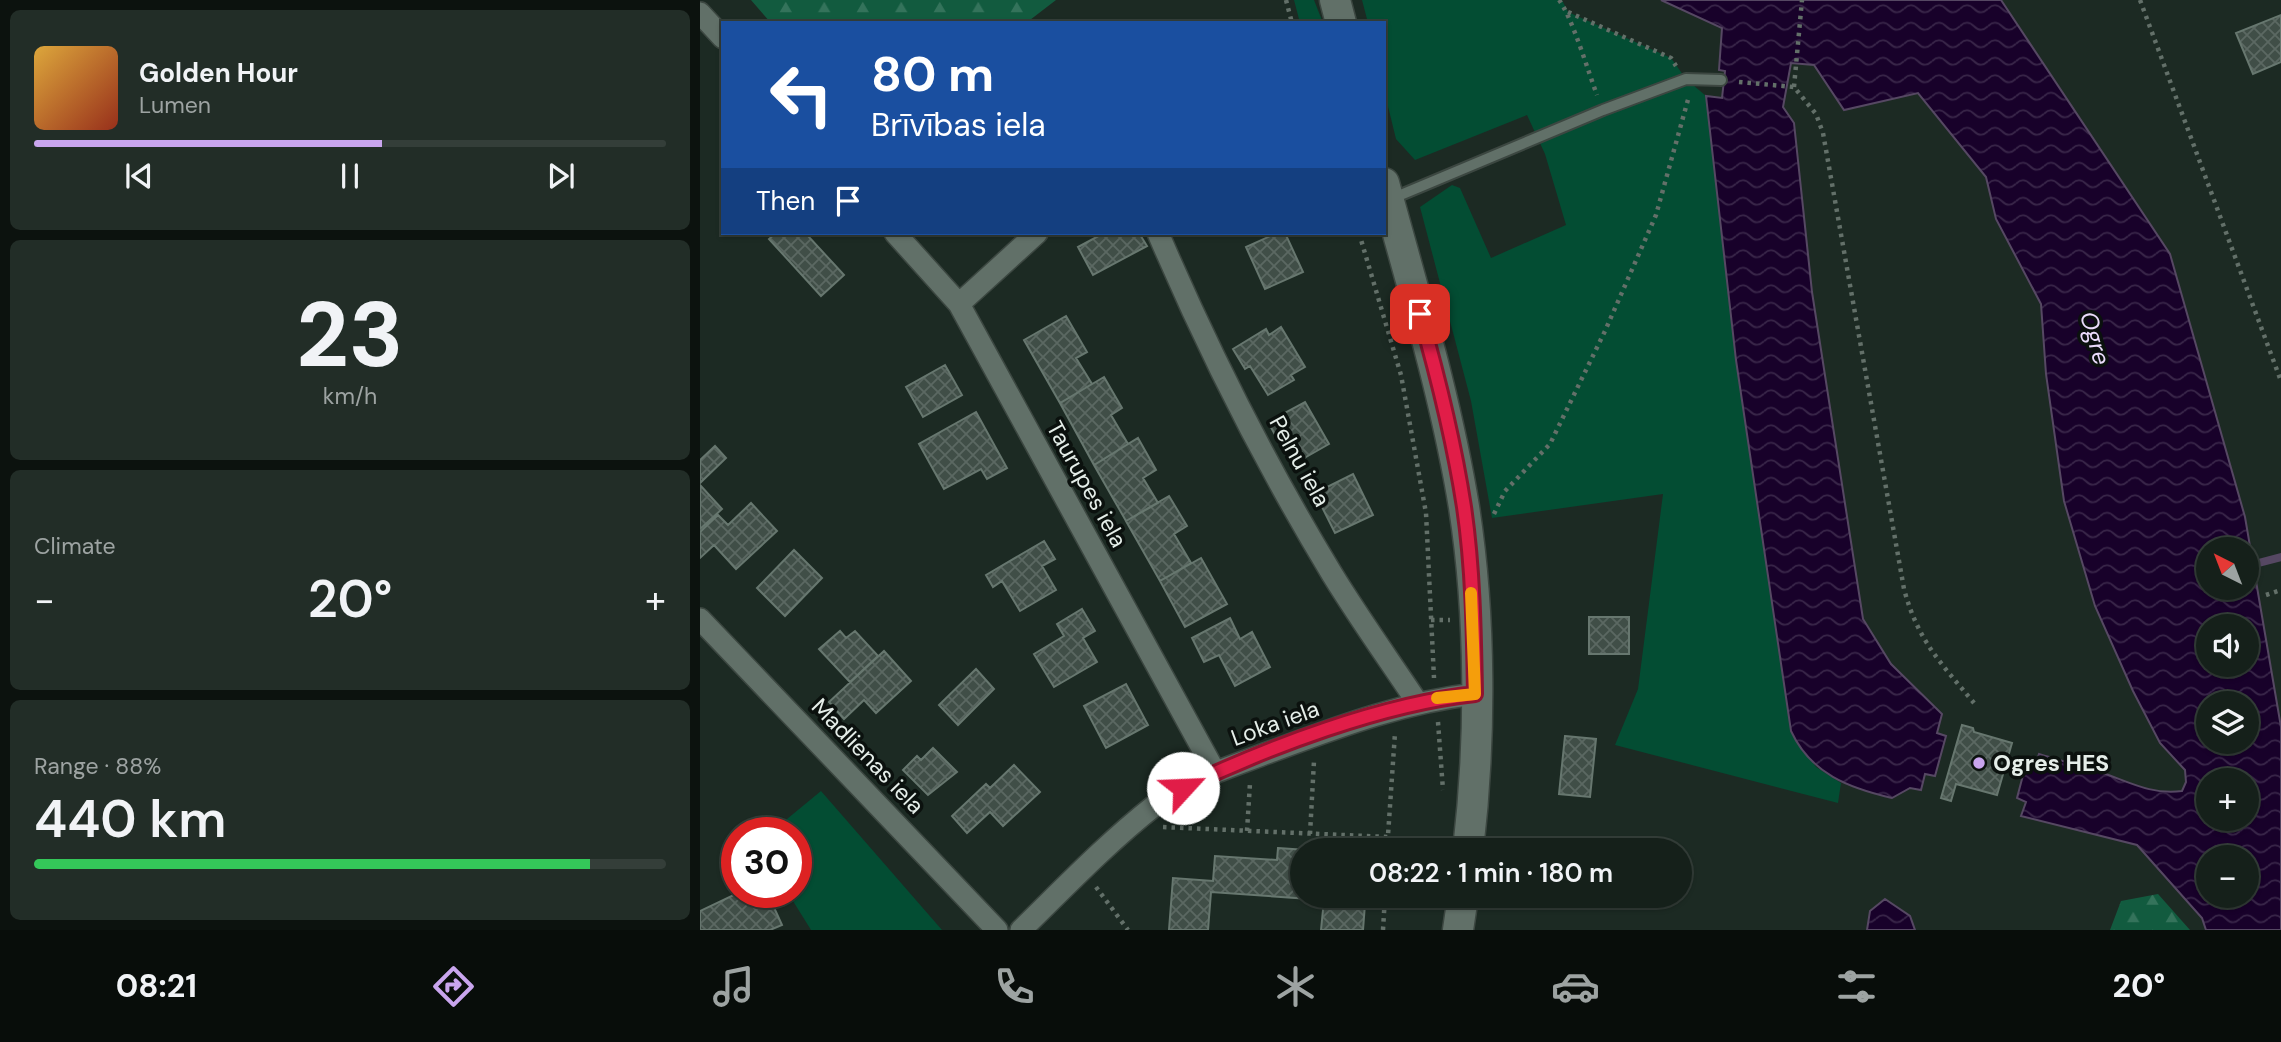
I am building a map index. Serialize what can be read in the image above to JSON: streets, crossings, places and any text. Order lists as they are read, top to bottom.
{
  "streets": {
    "street": [
      "Pelnu iela",
      "Taurupes iela",
      "Loka iela",
      "Madlienas iela"
    ]
  },
  "crossings": [
    ["Pelnu iela", "Loka iela"],
    ["Taurupes iela", "Loka iela"]
  ],
  "water": ["Ogre"],
  "places": ["Ogres HES"],
  "north": "top left",
  "page": {
    "turn": ["80 m", "Brīvības iela"],
    "song": ["Golden Hour", "Lumen"],
    "then": "Then",
    "tile": [
      ["23", "km/h"],
      "Climate",
      ["Range · 88%", "440 km"]
    ],
    "map_buttons": ["+", "−"],
    "heat": ["−", "20°", "+"],
    "limit": "30",
    "trip": "08:22 · 1 min · 180 m",
    "tabs": ["08:21", "20°"]
  }
}
